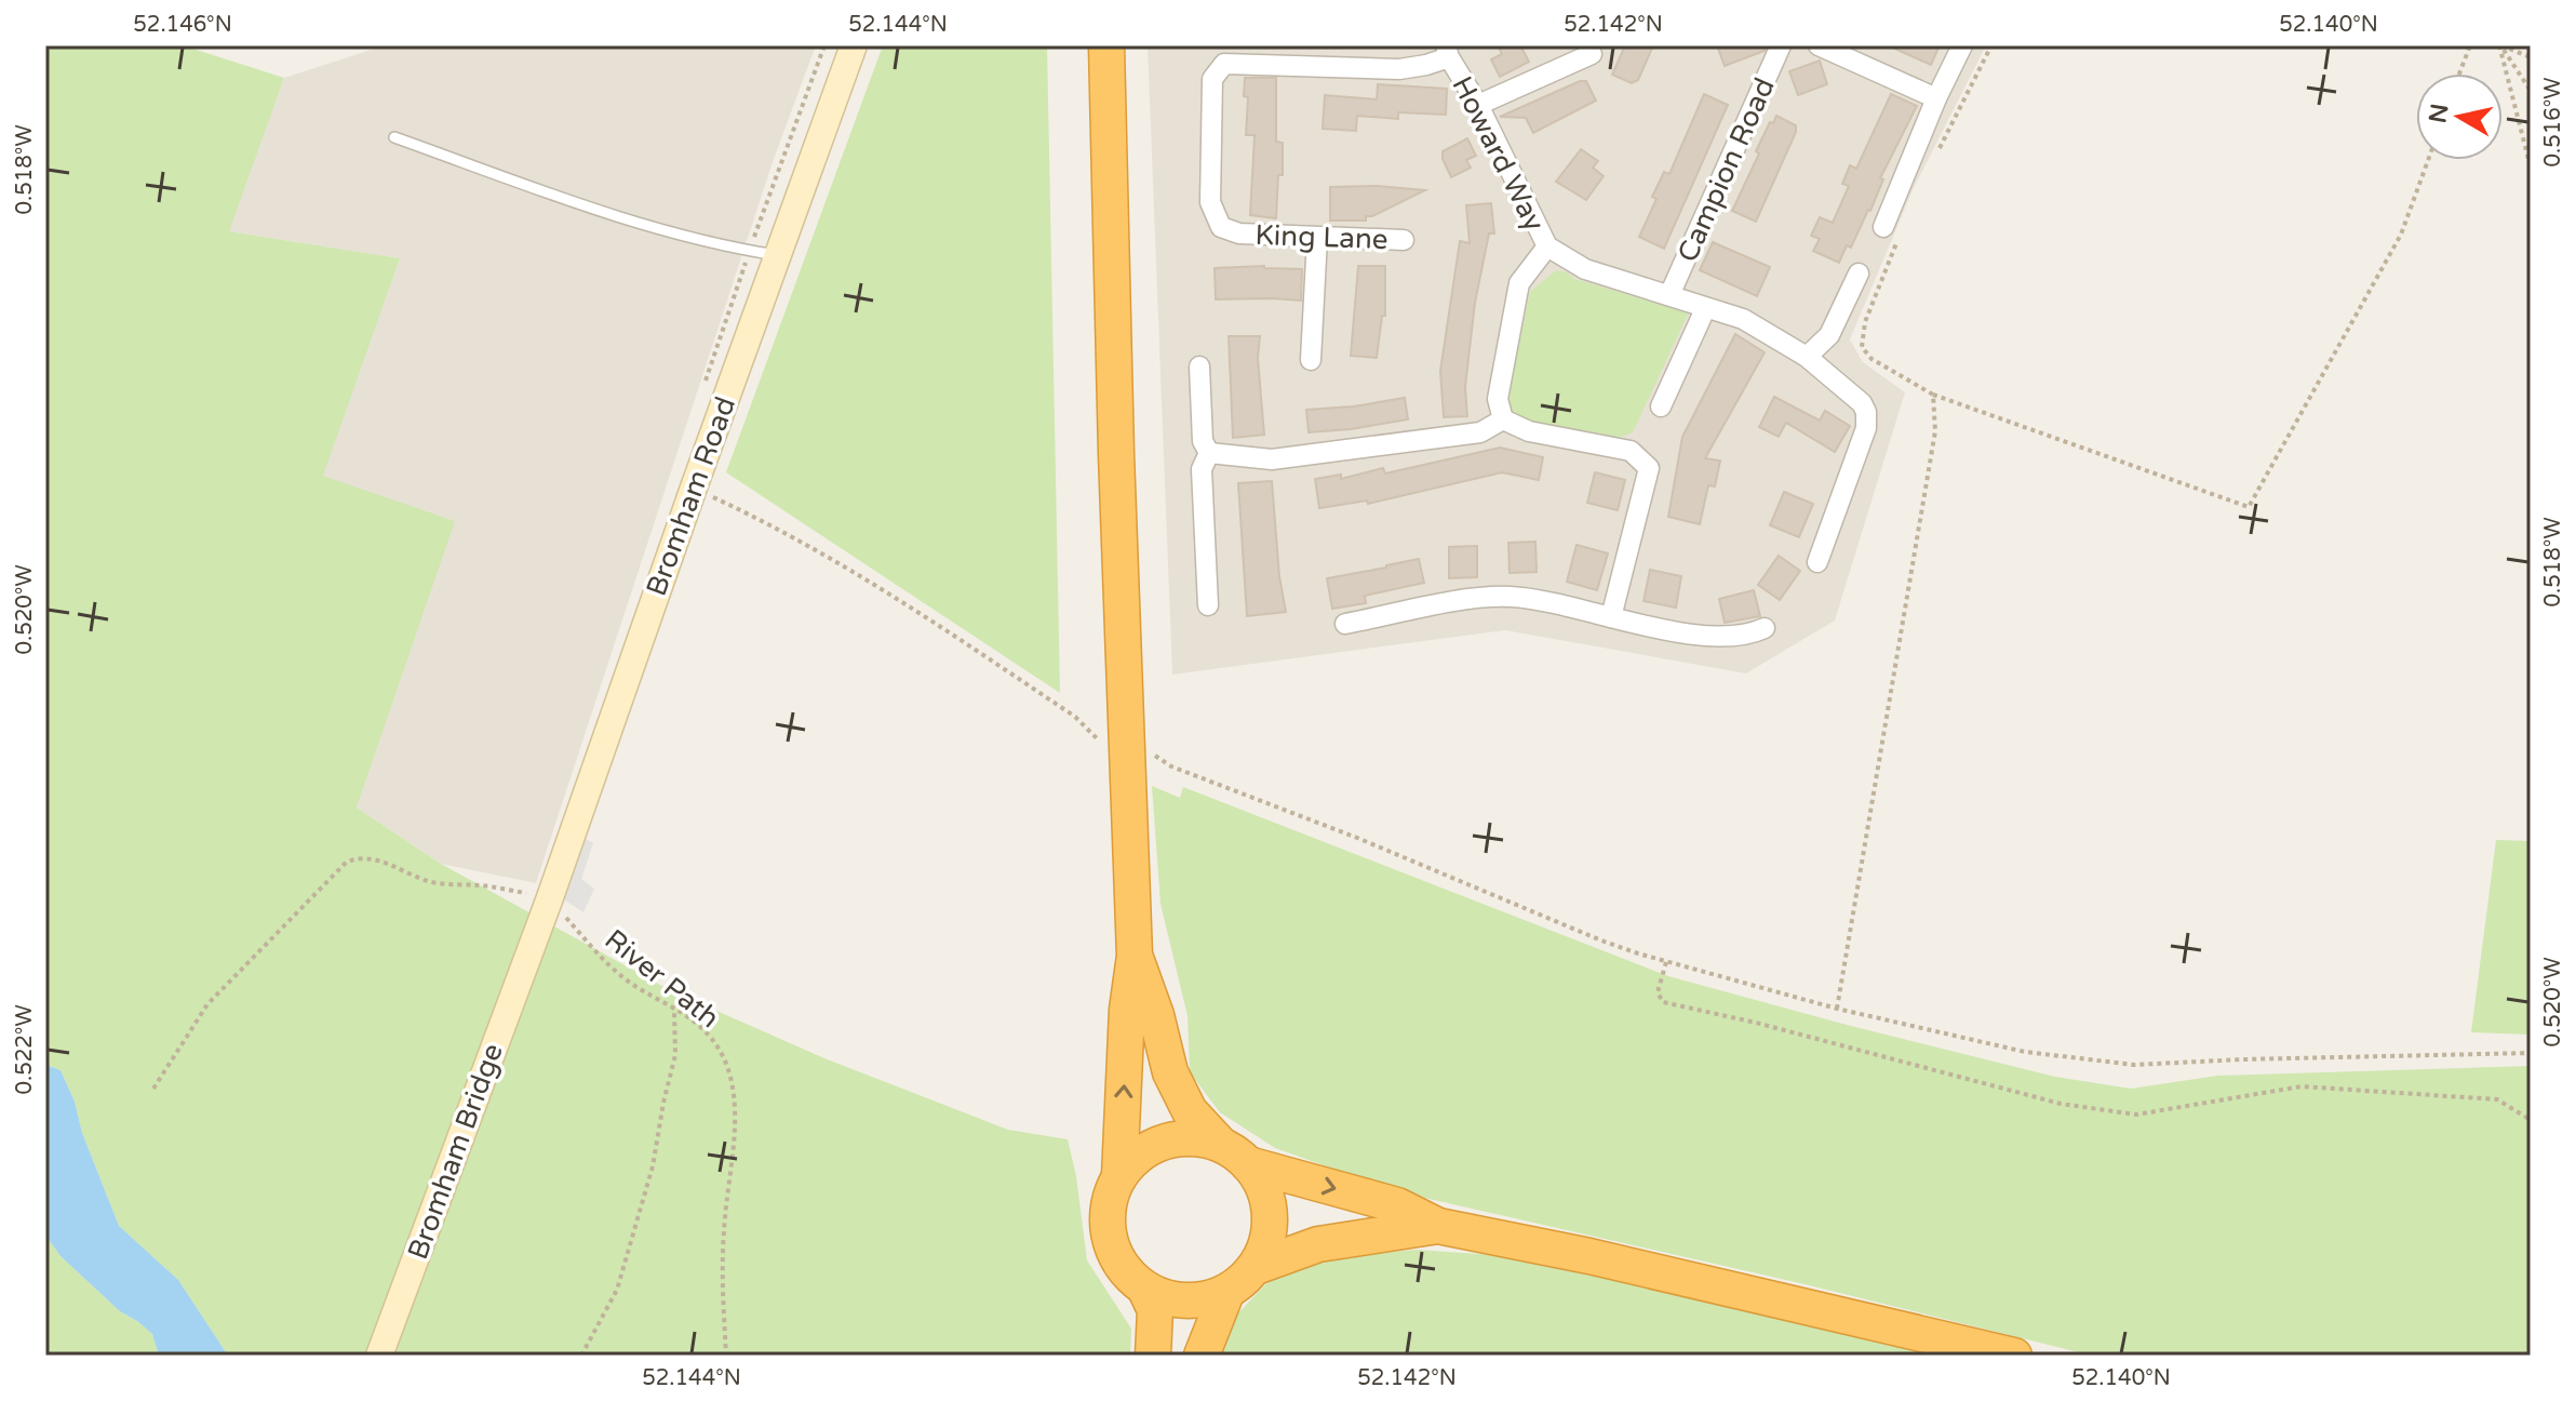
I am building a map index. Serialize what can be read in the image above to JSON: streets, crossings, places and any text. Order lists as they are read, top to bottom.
{
  "streets": {
    "street": [
      "Howard Way",
      "Campion Road",
      "King Lane",
      "Bromham Road",
      "Bromham Bridge"
    ],
    "path": ["River Path"]
  },
  "crossings": [
    ["Howard Way", "Campion Road"],
    ["Howard Way", "King Lane"],
    ["Bromham Road", "River Path"],
    ["Bromham Road", "Bromham Bridge"]
  ],
  "north": "left",
  "coordinates": [
    "52.146°N",
    "52.144°N",
    "52.142°N",
    "52.140°N",
    "0.516°W",
    "0.518°W",
    "0.520°W",
    "0.522°W"
  ]
}
